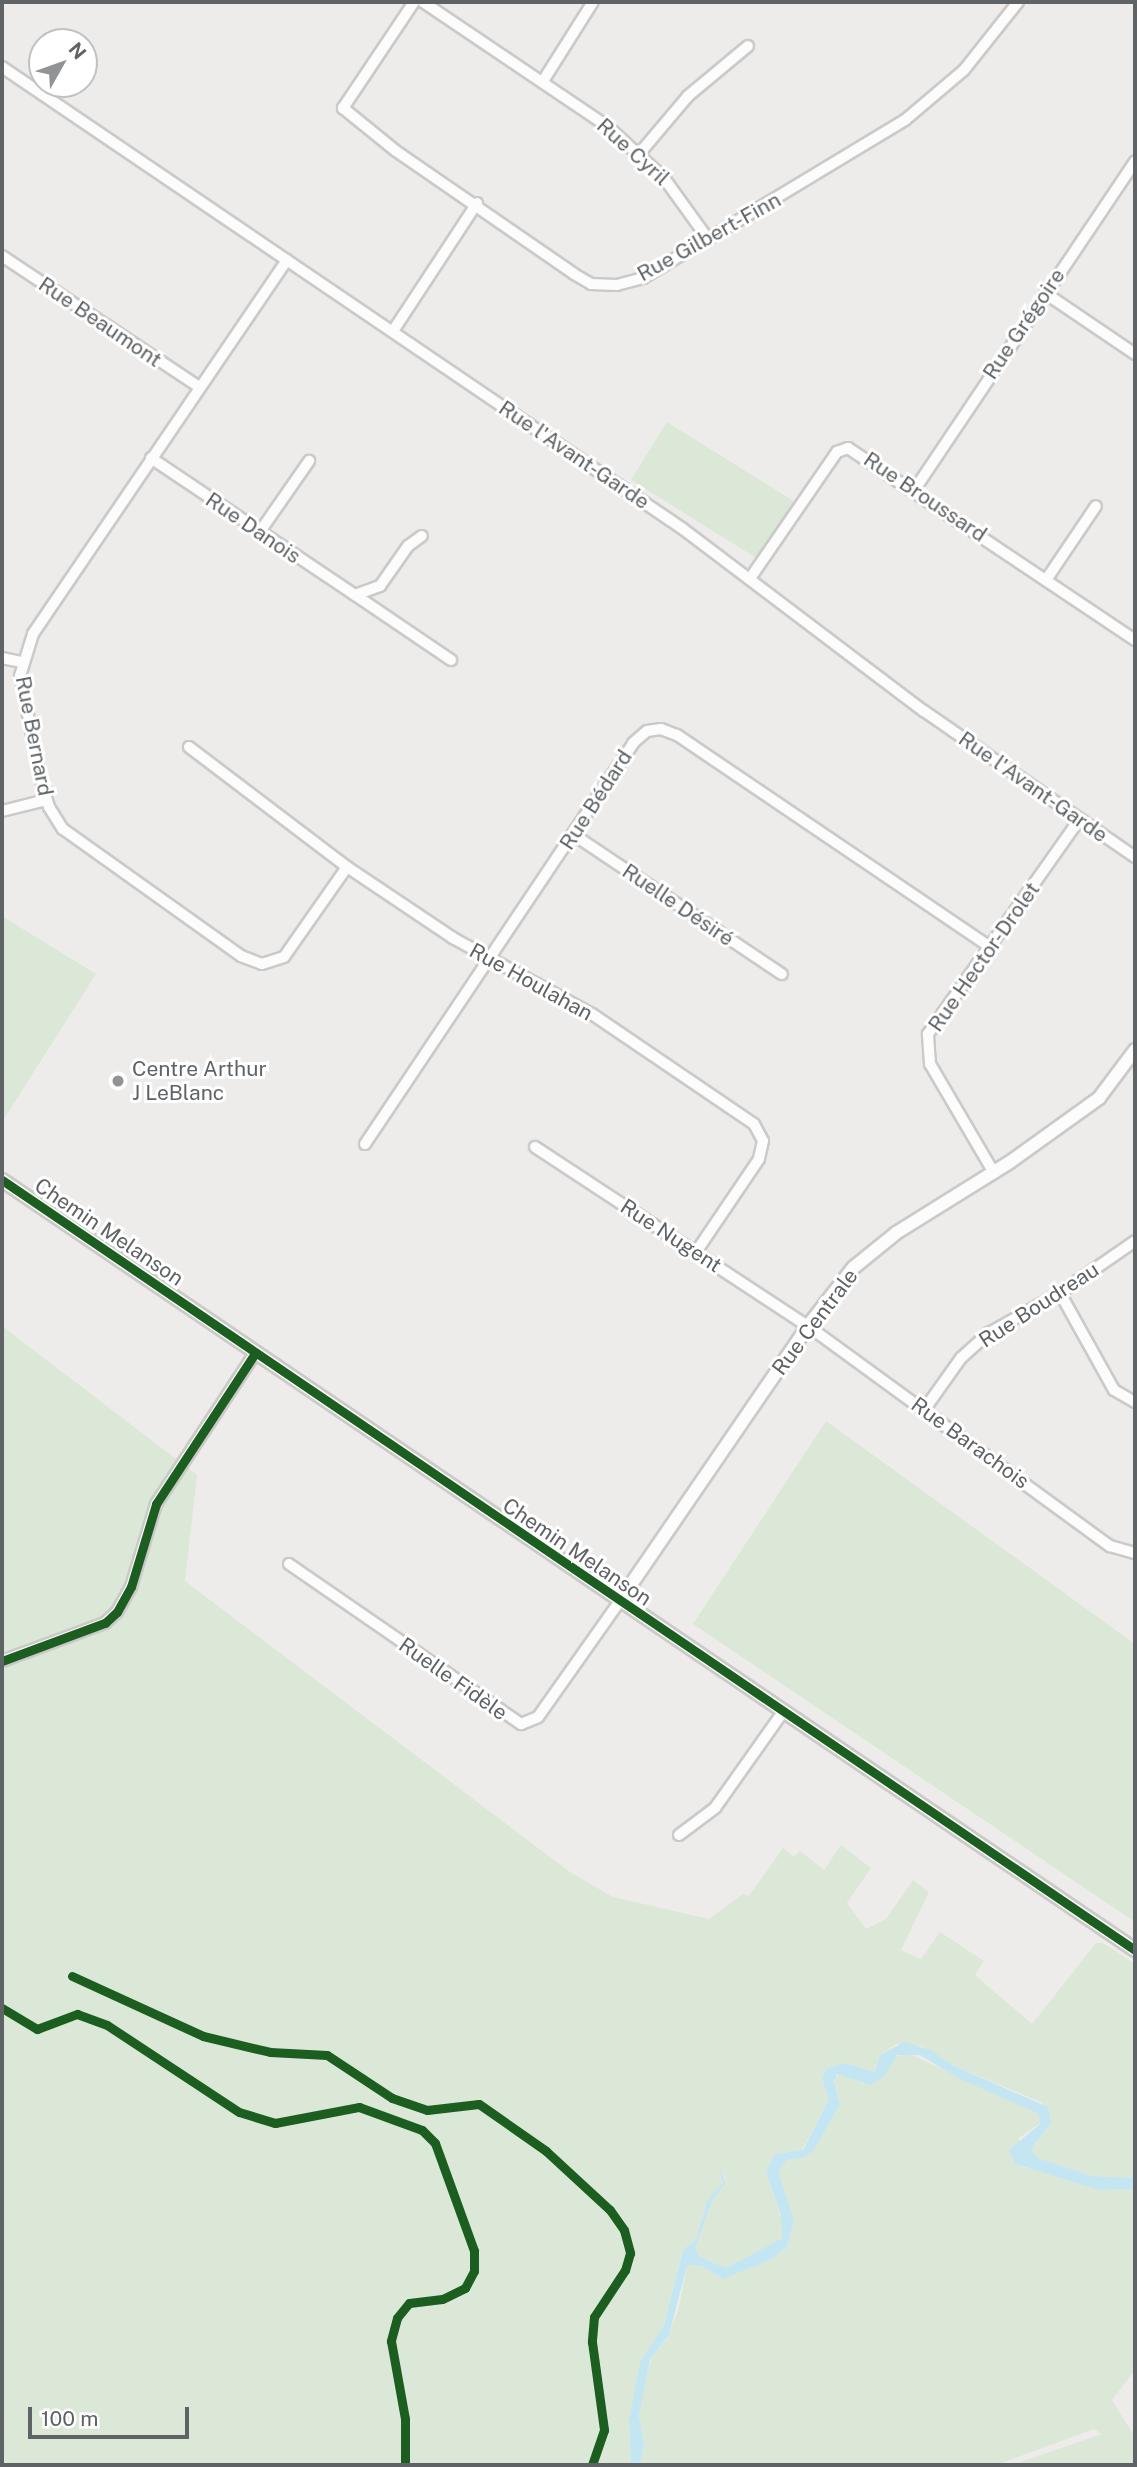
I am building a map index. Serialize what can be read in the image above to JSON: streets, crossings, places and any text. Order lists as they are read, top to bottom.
{
  "streets": {
    "street": [
      "Rue Cyril",
      "Rue Gilbert-Finn",
      "Rue Beaumont",
      "Rue Grégoire",
      "Rue l'Avant-Garde",
      "Rue Broussard",
      "Rue Danois",
      "Rue Bernard",
      "Rue Bédard",
      "Ruelle Désiré",
      "Rue Hector-Drolet",
      "Rue Houlahan",
      "Chemin Melanson",
      "Rue Nugent",
      "Rue Boudreau",
      "Rue Centrale",
      "Rue Barachois",
      "Ruelle Fidèle"
    ]
  },
  "crossings": [
    ["Rue Cyril", "Rue Gilbert-Finn"],
    ["Rue Beaumont", "Rue Bernard"],
    ["Rue Grégoire", "Rue Broussard"],
    ["Rue l'Avant-Garde", "Rue Broussard"],
    ["Rue l'Avant-Garde", "Rue Bernard"],
    ["Rue l'Avant-Garde", "Rue Hector-Drolet"],
    ["Rue Danois", "Rue Bernard"],
    ["Rue Bernard", "Rue Houlahan"],
    ["Rue Bédard", "Ruelle Désiré"],
    ["Rue Bédard", "Rue Hector-Drolet"],
    ["Rue Bédard", "Rue Houlahan"],
    ["Rue Hector-Drolet", "Rue Centrale"],
    ["Rue Houlahan", "Rue Nugent"],
    ["Chemin Melanson", "Rue Centrale"],
    ["Chemin Melanson", "Ruelle Fidèle"],
    ["Rue Nugent", "Rue Centrale"],
    ["Rue Nugent", "Rue Barachois"],
    ["Rue Boudreau", "Rue Barachois"],
    ["Rue Centrale", "Rue Barachois"],
    ["Rue Centrale", "Ruelle Fidèle"]
  ],
  "places": ["Centre Arthur J LeBlanc"],
  "scale_bar": "100 m",
  "north": "top right"
}
